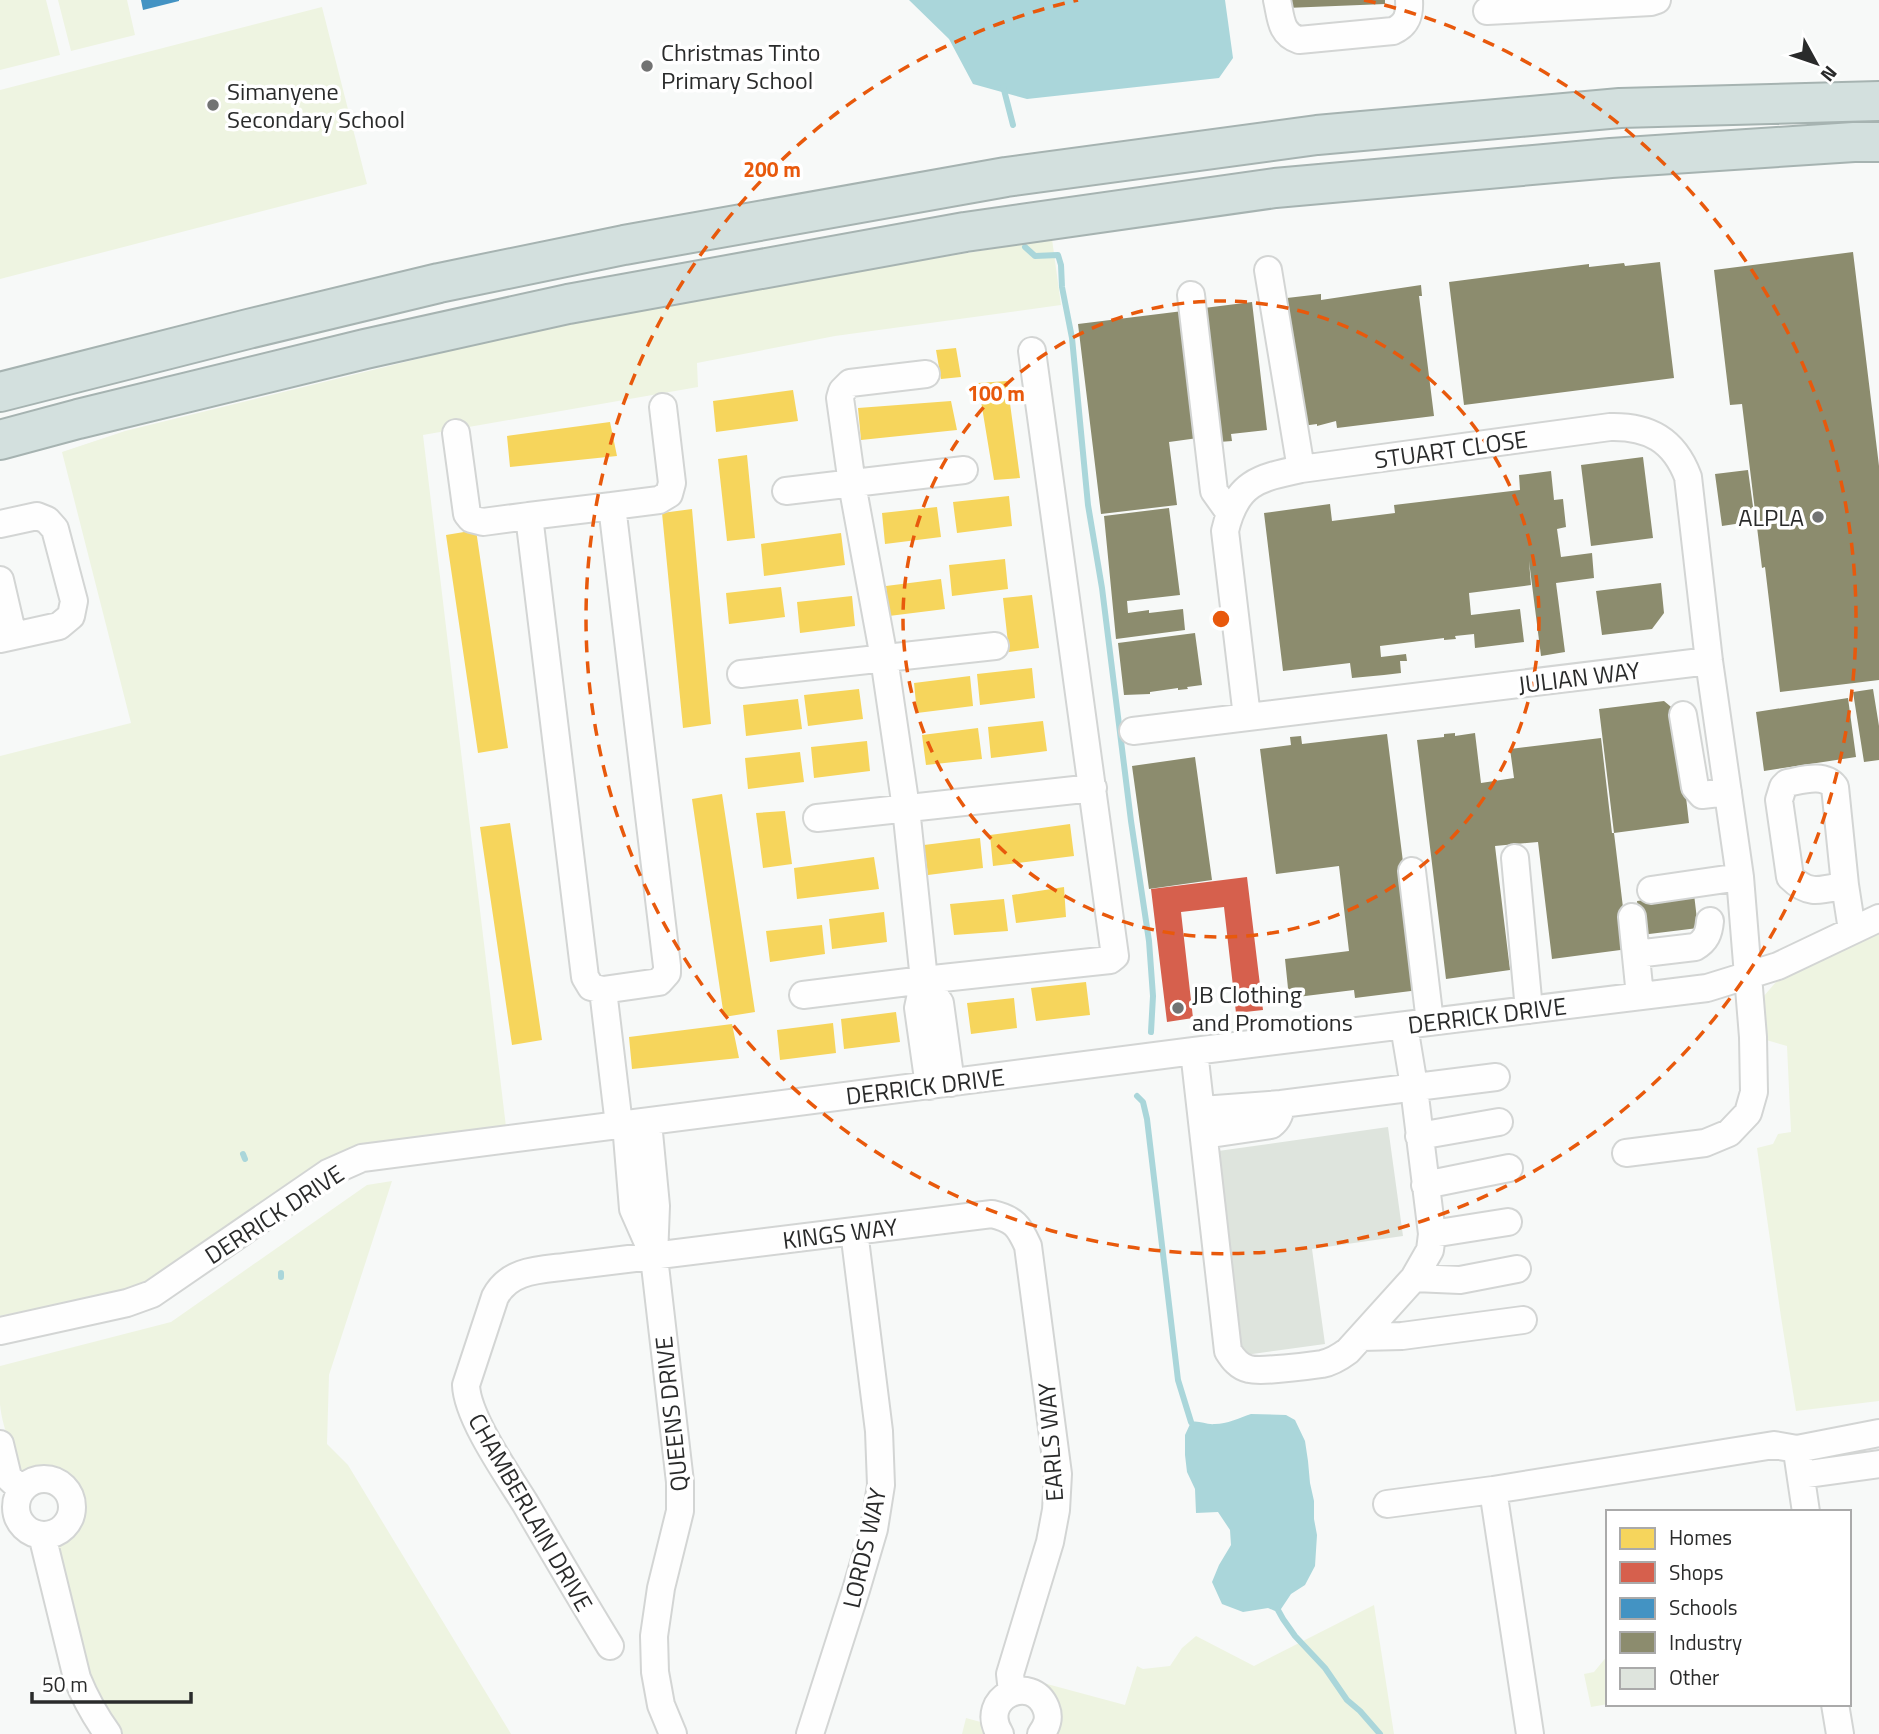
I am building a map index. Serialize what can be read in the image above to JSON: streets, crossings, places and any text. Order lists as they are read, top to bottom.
{
  "streets": {
    "street": [
      "STUART CLOSE",
      "JULIAN WAY",
      "DERRICK DRIVE",
      "KINGS WAY",
      "QUEENS DRIVE",
      "EARLS WAY",
      "CHAMBERLAIN DRIVE",
      "LORDS WAY"
    ]
  },
  "crossings": [
    ["STUART CLOSE", "JULIAN WAY"],
    ["DERRICK DRIVE", "QUEENS DRIVE"],
    ["KINGS WAY", "QUEENS DRIVE"],
    ["KINGS WAY", "EARLS WAY"],
    ["KINGS WAY", "CHAMBERLAIN DRIVE"],
    ["KINGS WAY", "LORDS WAY"],
    ["QUEENS DRIVE", "CHAMBERLAIN DRIVE"]
  ],
  "places": [
    "Christmas Tinto Primary School",
    "Simanyene Secondary School",
    "ALPLA",
    "JB Clothing and Promotions"
  ],
  "legend": [
    "Homes",
    "Shops",
    "Schools",
    "Industry",
    "Other"
  ],
  "scale_bar": "50 m",
  "north": "bottom right",
  "rings": ["200 m", "100 m"]
}
